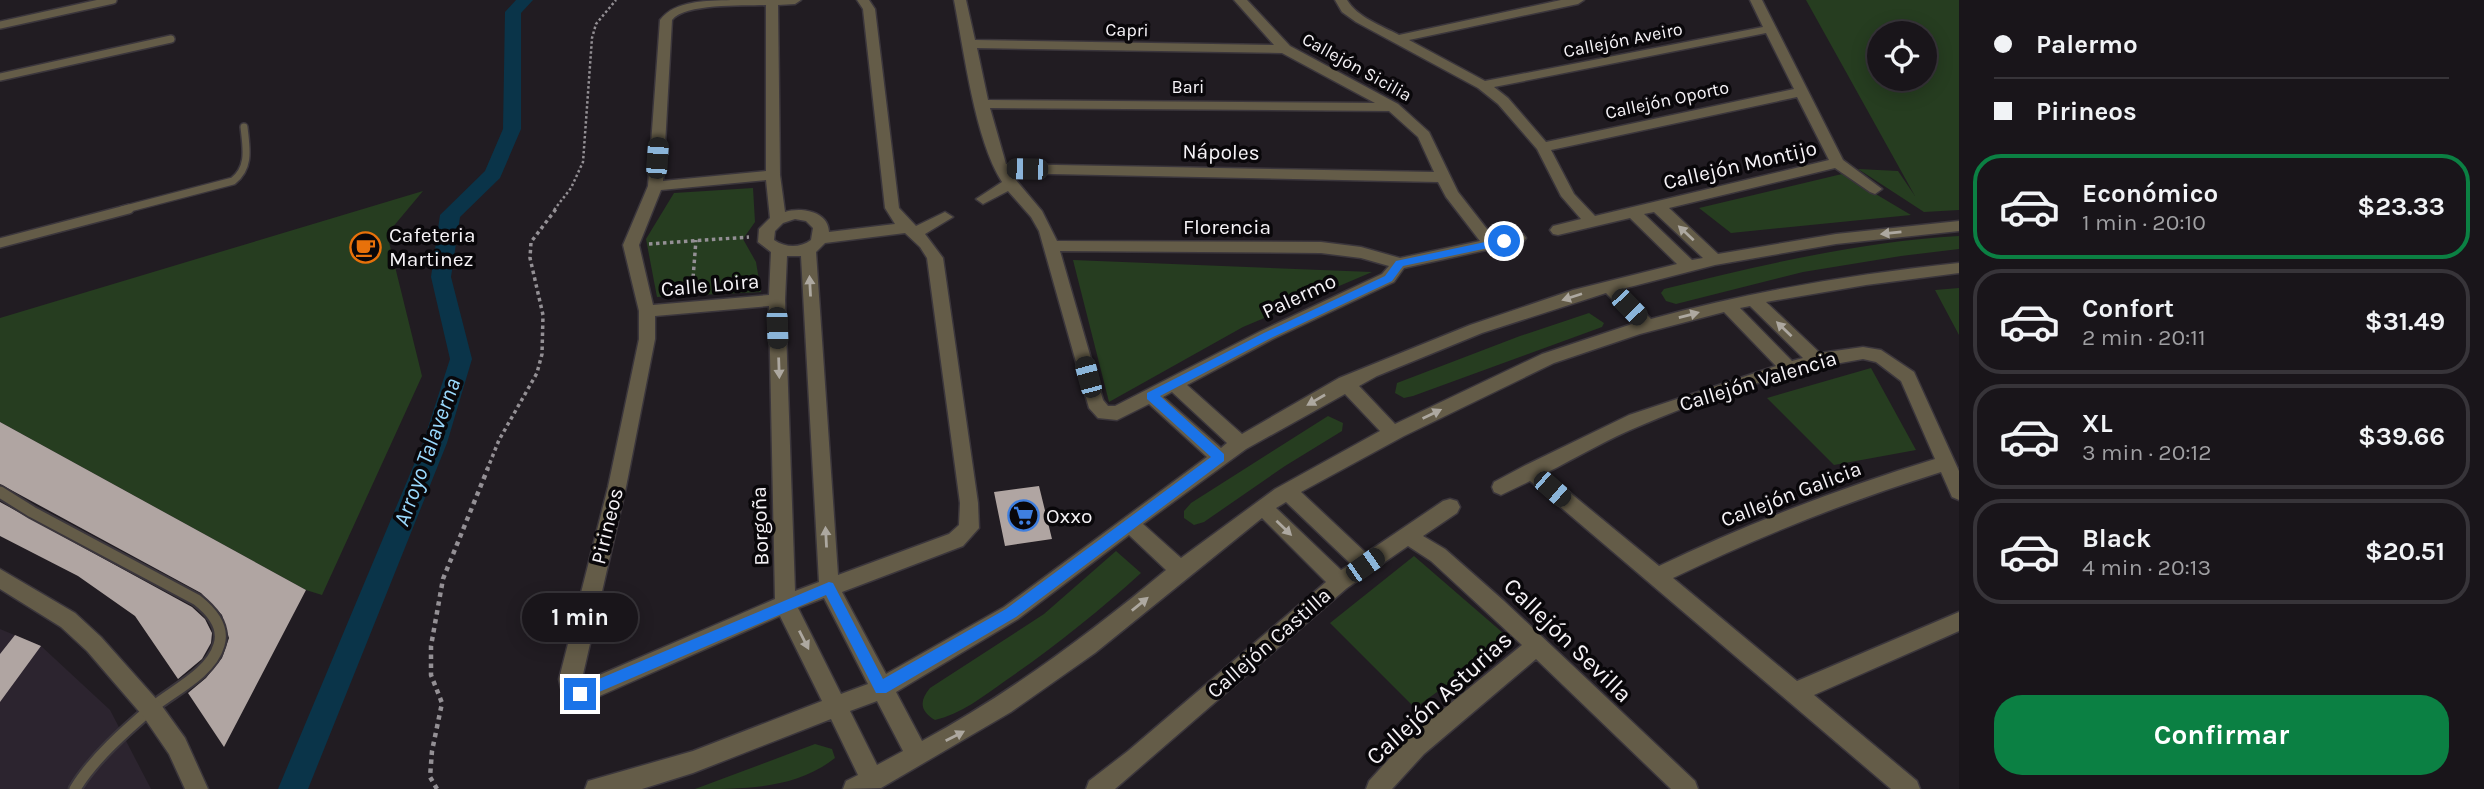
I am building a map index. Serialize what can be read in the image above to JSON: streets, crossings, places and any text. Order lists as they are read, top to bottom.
{
  "streets": {
    "street": [
      "Capri",
      "Callejón Aveiro",
      "Callejón Sicilia",
      "Bari",
      "Callejón Oporto",
      "Nápoles",
      "Callejón Montijo",
      "Florencia",
      "Calle Loira",
      "Palermo",
      "Callejón Valencia",
      "Callejón Galicia",
      "Pirineos",
      "Borgoña",
      "Callejón Sevilla",
      "Callejón Castilla",
      "Callejón Asturias"
    ]
  },
  "crossings": [
    ["Capri", "Callejón Sicilia"],
    ["Callejón Aveiro", "Callejón Montijo"],
    ["Callejón Sicilia", "Bari"],
    ["Callejón Sicilia", "Nápoles"],
    ["Callejón Sicilia", "Palermo"],
    ["Callejón Oporto", "Callejón Montijo"],
    ["Florencia", "Palermo"],
    ["Calle Loira", "Pirineos"],
    ["Calle Loira", "Borgoña"],
    ["Callejón Valencia", "Callejón Galicia"],
    ["Pirineos", "Borgoña"],
    ["Callejón Sevilla", "Callejón Castilla"],
    ["Callejón Sevilla", "Callejón Asturias"]
  ],
  "water": ["Arroyo Talaverna"],
  "places": {
    "cafe": ["Cafeteria Martinez"],
    "supermarket": ["Oxxo"]
  },
  "page": {
    "banner": ["Palermo", "Pirineos"],
    "list": [
      {
        "name": "Económico",
        "note": "1 min · 20:10",
        "value": "$23.33"
      },
      {
        "name": "Confort",
        "note": "2 min · 20:11",
        "value": "$31.49"
      },
      {
        "name": "XL",
        "note": "3 min · 20:12",
        "value": "$39.66"
      },
      {
        "name": "Black",
        "note": "4 min · 20:13",
        "value": "$20.51"
      }
    ],
    "bubble": "1 min",
    "buttons": "Confirmar"
  }
}
